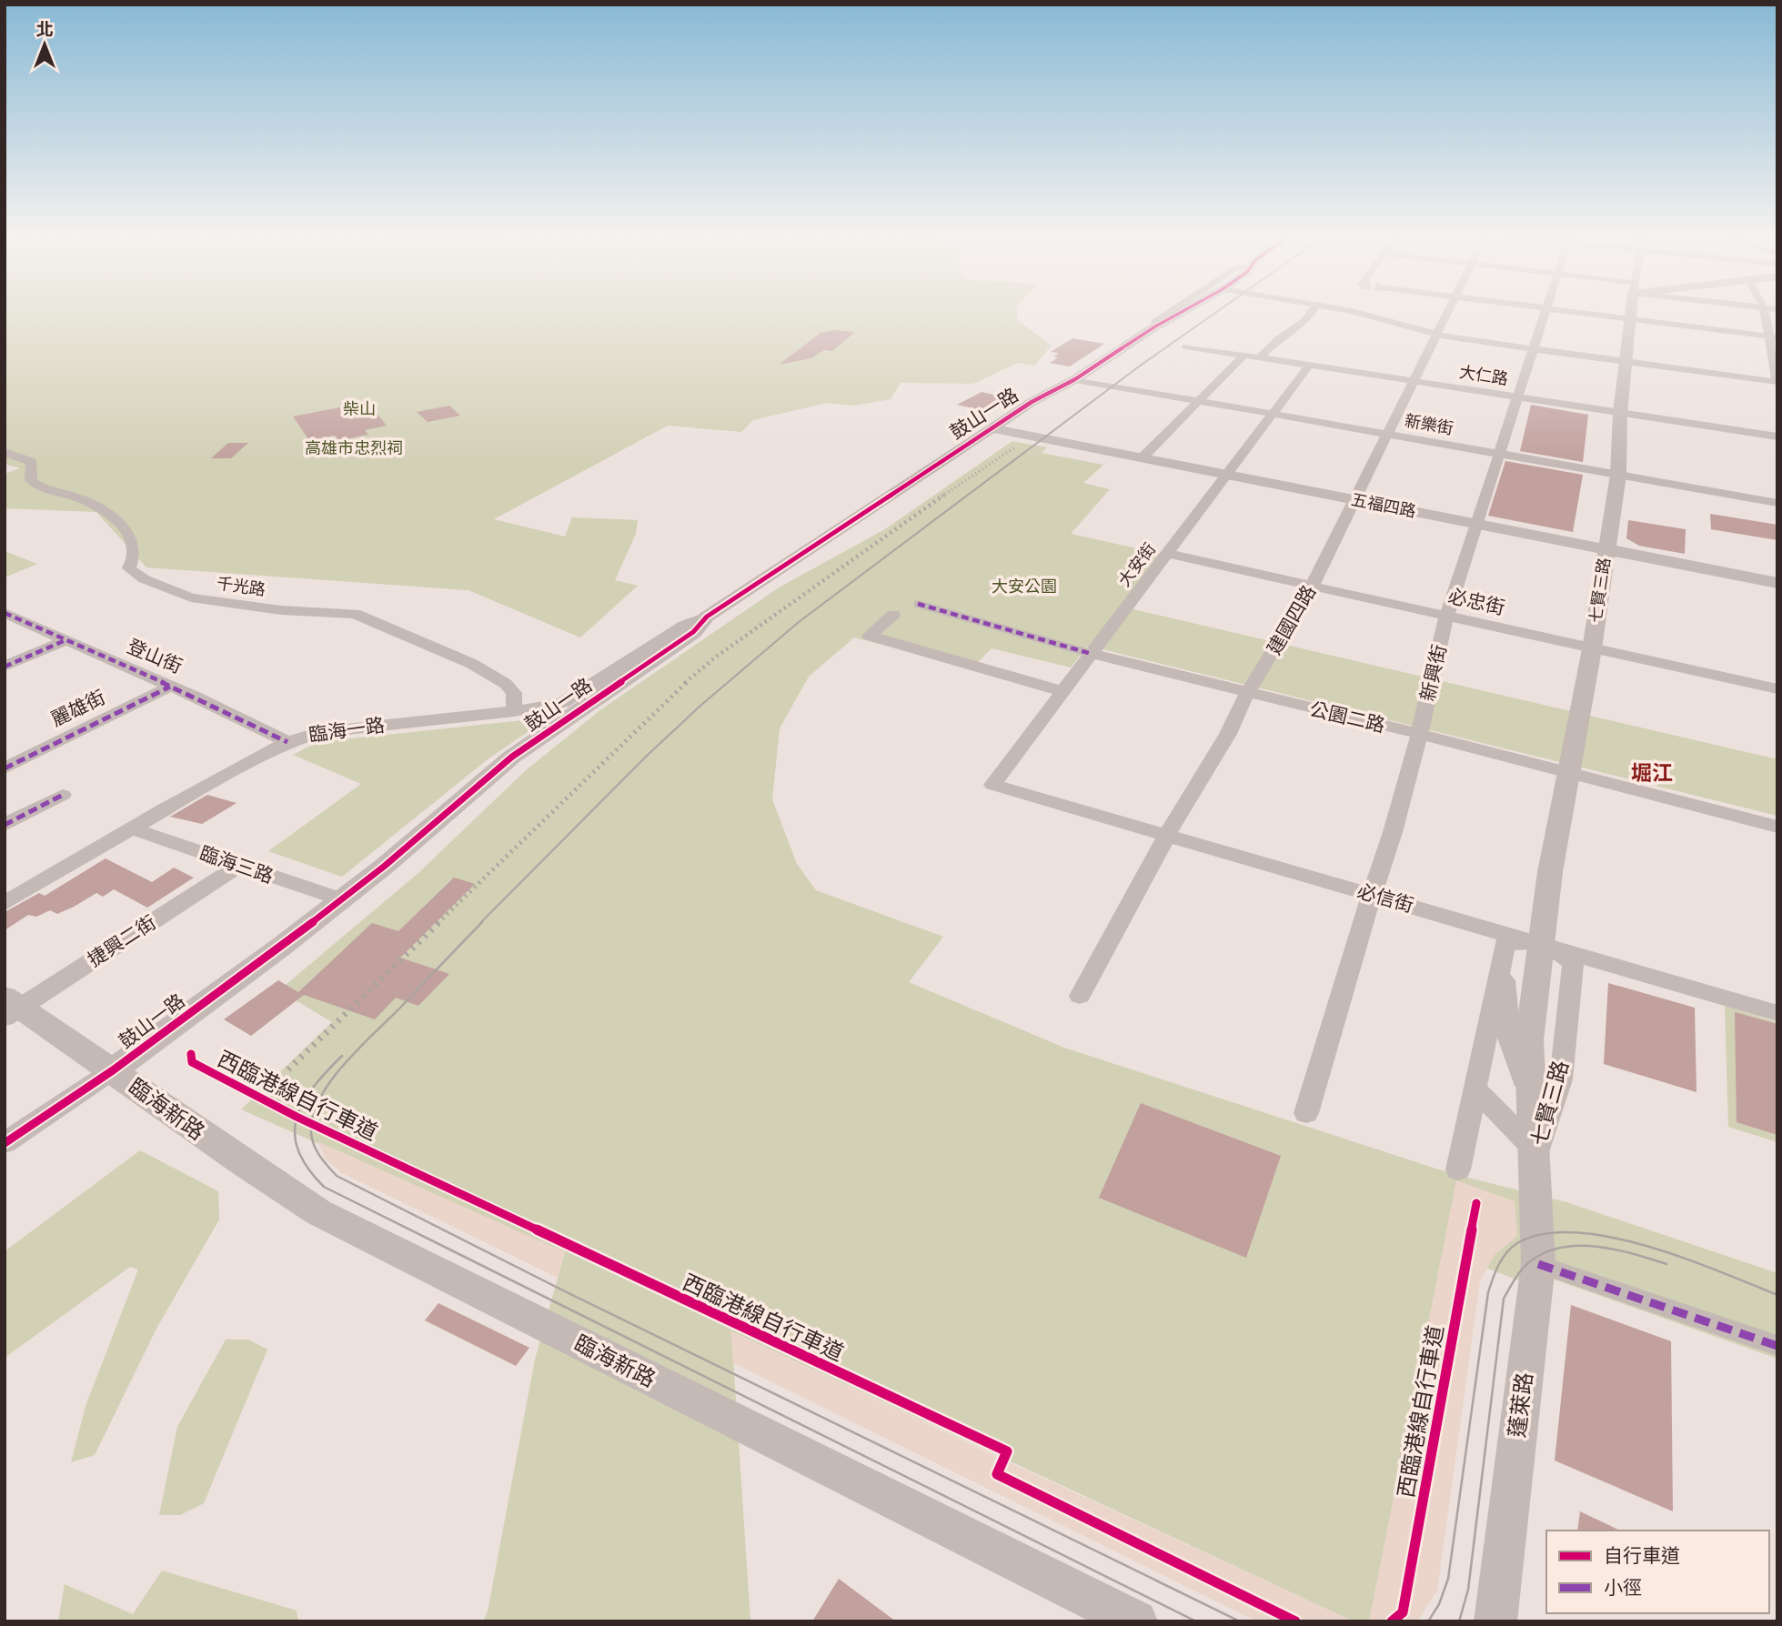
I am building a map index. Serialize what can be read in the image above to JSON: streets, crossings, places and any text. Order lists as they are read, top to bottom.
{
  "streets": {
    "street": [
      "大仁路",
      "鼓山一路",
      "新樂街",
      "五福四路",
      "大安街",
      "千光路",
      "七賢三路",
      "必忠街",
      "建國四路",
      "登山街",
      "新興街",
      "麗雄街",
      "公園二路",
      "臨海一路",
      "臨海三路",
      "必信街",
      "捷興二街",
      "臨海新路",
      "蓬萊路"
    ],
    "cycle path": ["西臨港線自行車道"]
  },
  "crossings": [
    ["大仁路", "大安街"],
    ["大仁路", "七賢三路"],
    ["大仁路", "建國四路"],
    ["大仁路", "新興街"],
    ["鼓山一路", "新樂街"],
    ["鼓山一路", "五福四路"],
    ["鼓山一路", "臨海一路"],
    ["鼓山一路", "臨海三路"],
    ["鼓山一路", "臨海新路"],
    ["新樂街", "大安街"],
    ["新樂街", "七賢三路"],
    ["新樂街", "建國四路"],
    ["新樂街", "新興街"],
    ["五福四路", "大安街"],
    ["五福四路", "七賢三路"],
    ["五福四路", "建國四路"],
    ["五福四路", "新興街"],
    ["大安街", "必忠街"],
    ["大安街", "公園二路"],
    ["大安街", "必信街"],
    ["千光路", "臨海一路"],
    ["七賢三路", "必忠街"],
    ["七賢三路", "公園二路"],
    ["七賢三路", "必信街"],
    ["七賢三路", "蓬萊路"],
    ["必忠街", "建國四路"],
    ["必忠街", "新興街"],
    ["建國四路", "公園二路"],
    ["建國四路", "必信街"],
    ["登山街", "麗雄街"],
    ["登山街", "臨海一路"],
    ["新興街", "公園二路"],
    ["新興街", "必信街"],
    ["臨海一路", "臨海三路"],
    ["臨海三路", "捷興二街"]
  ],
  "districts": ["堀江"],
  "parks": ["柴山", "高雄市忠烈祠", "大安公園"],
  "legend": ["自行車道", "小徑"],
  "north": "top"
}
